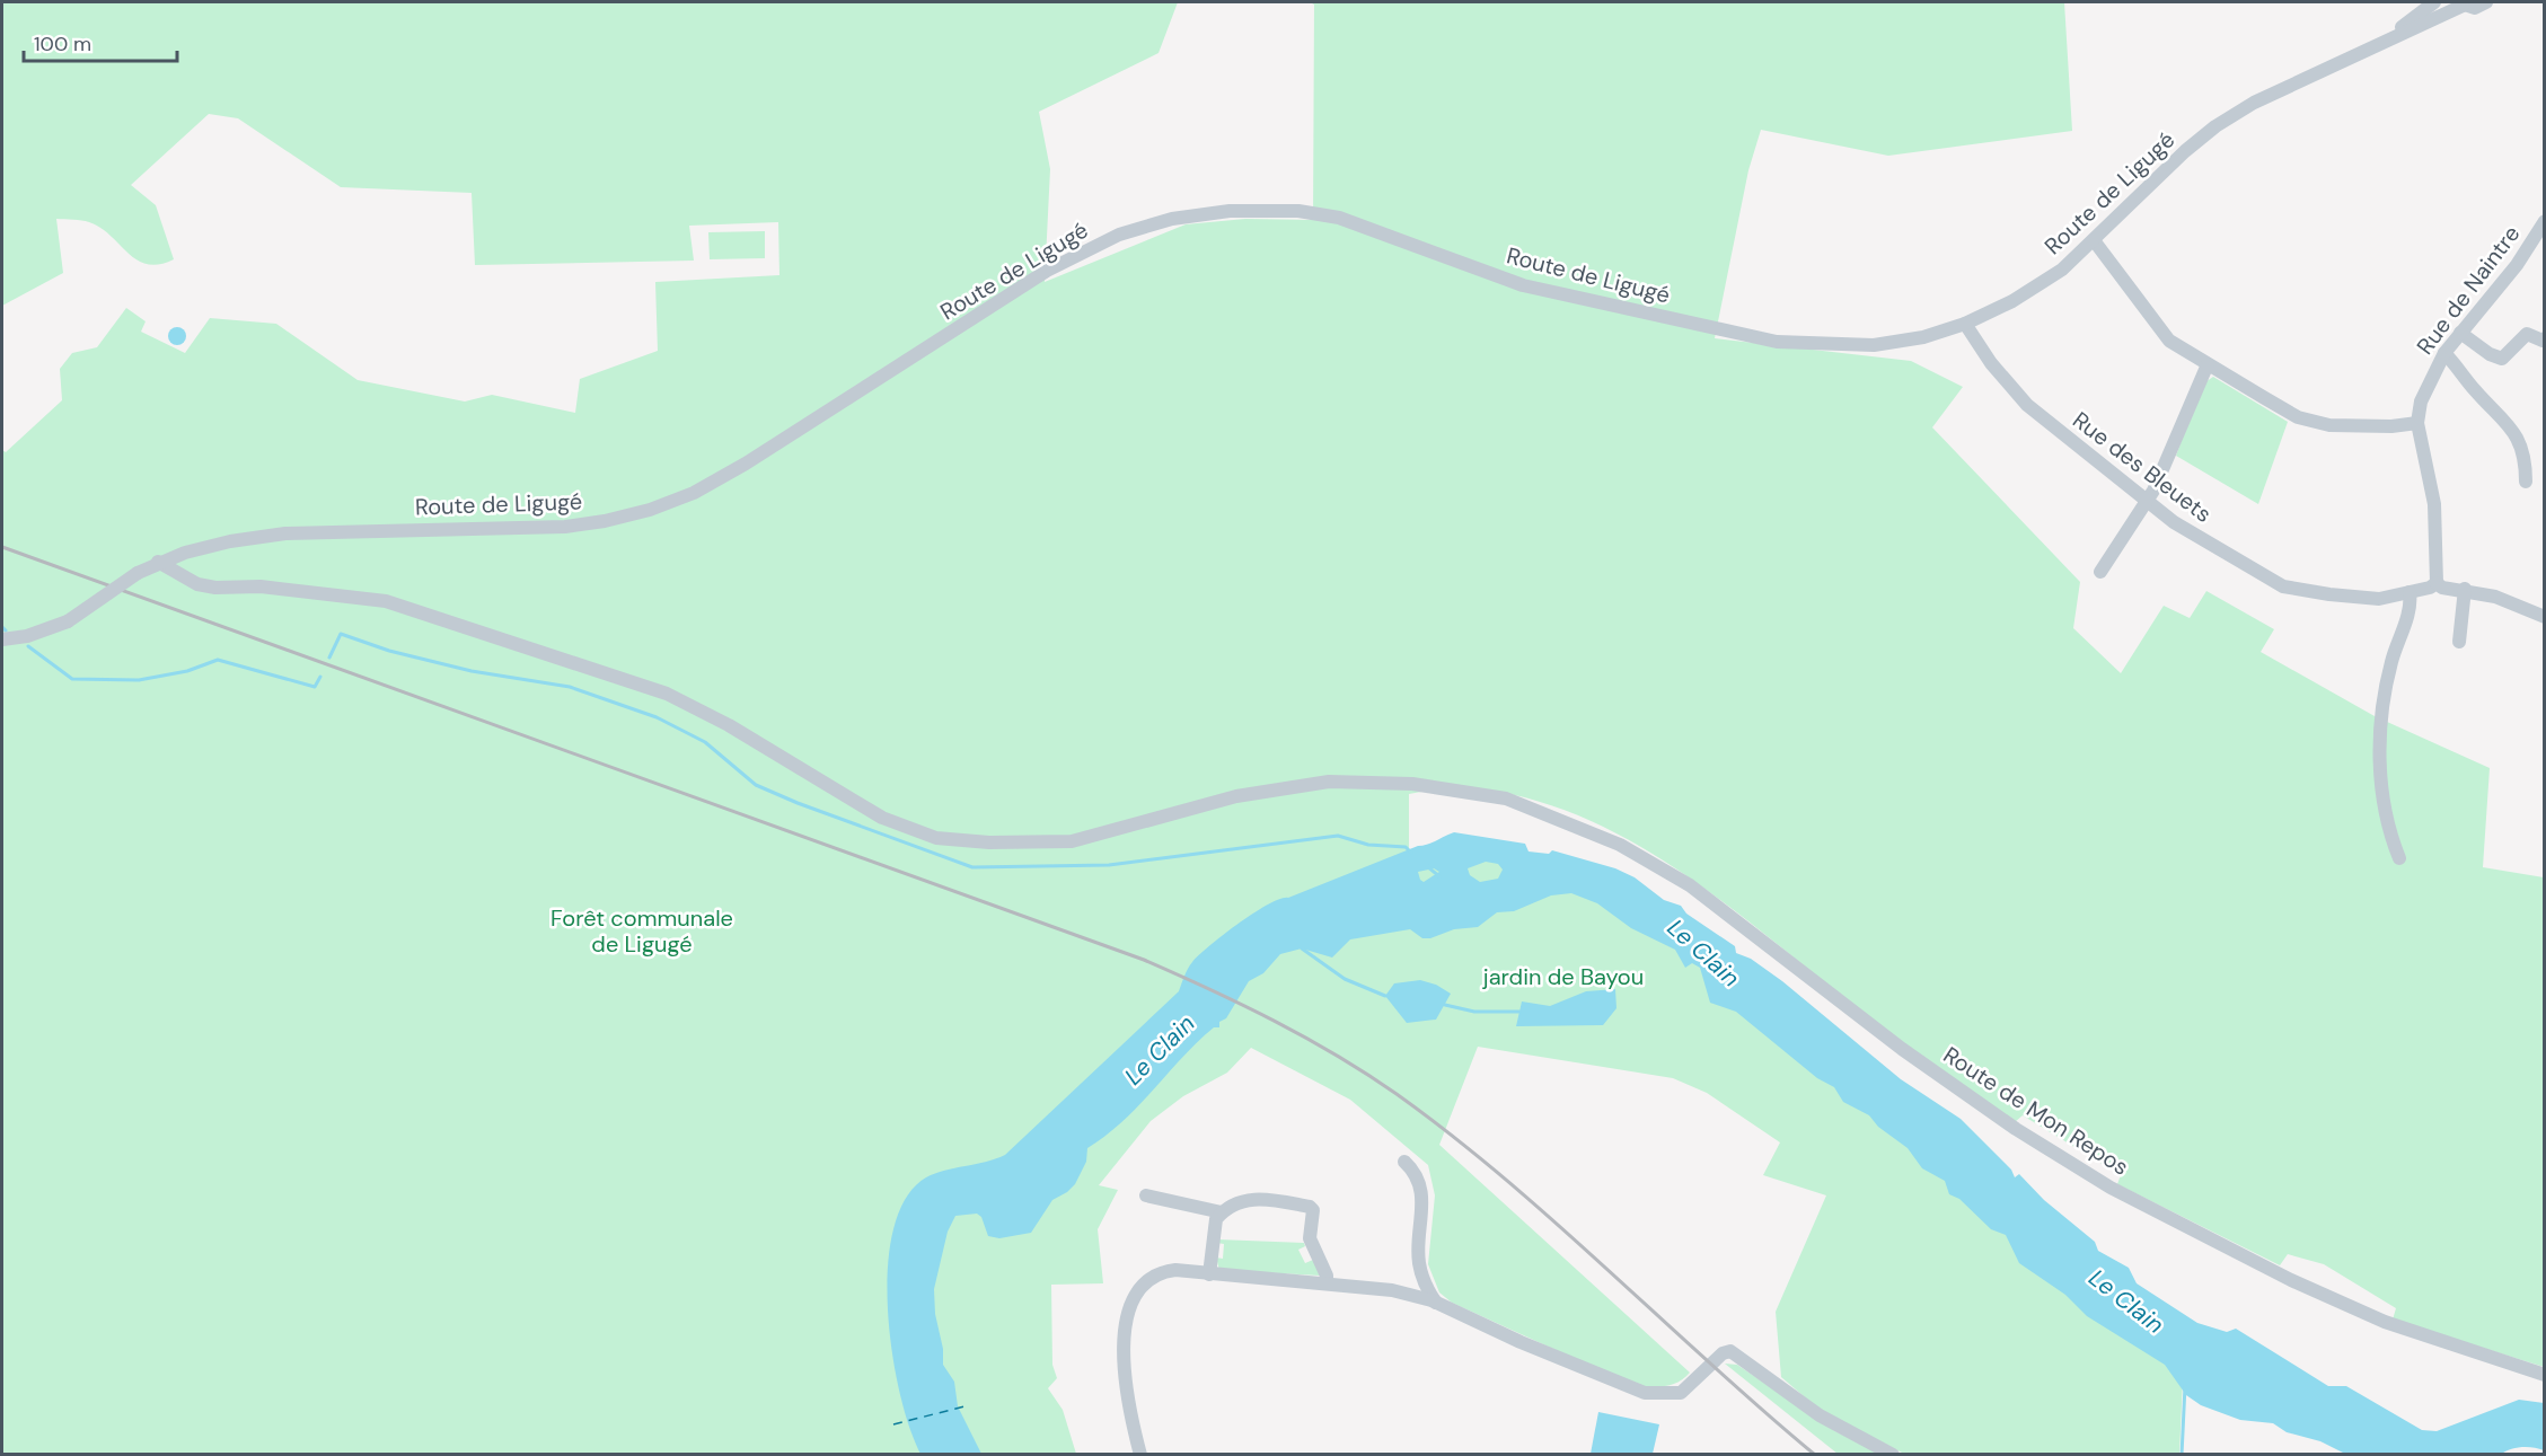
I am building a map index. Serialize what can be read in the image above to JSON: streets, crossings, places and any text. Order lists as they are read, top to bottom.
{
  "streets": {
    "street": [
      "Route de Ligugé",
      "Rue de Naintre",
      "Rue des Bleuets",
      "Route de Mon Repos"
    ]
  },
  "crossings": [
    ["Route de Ligugé", "Rue des Bleuets"]
  ],
  "water": ["Le Clain"],
  "parks": ["Forêt communale de Ligugé", "jardin de Bayou"],
  "scale_bar": "100 m"
}
